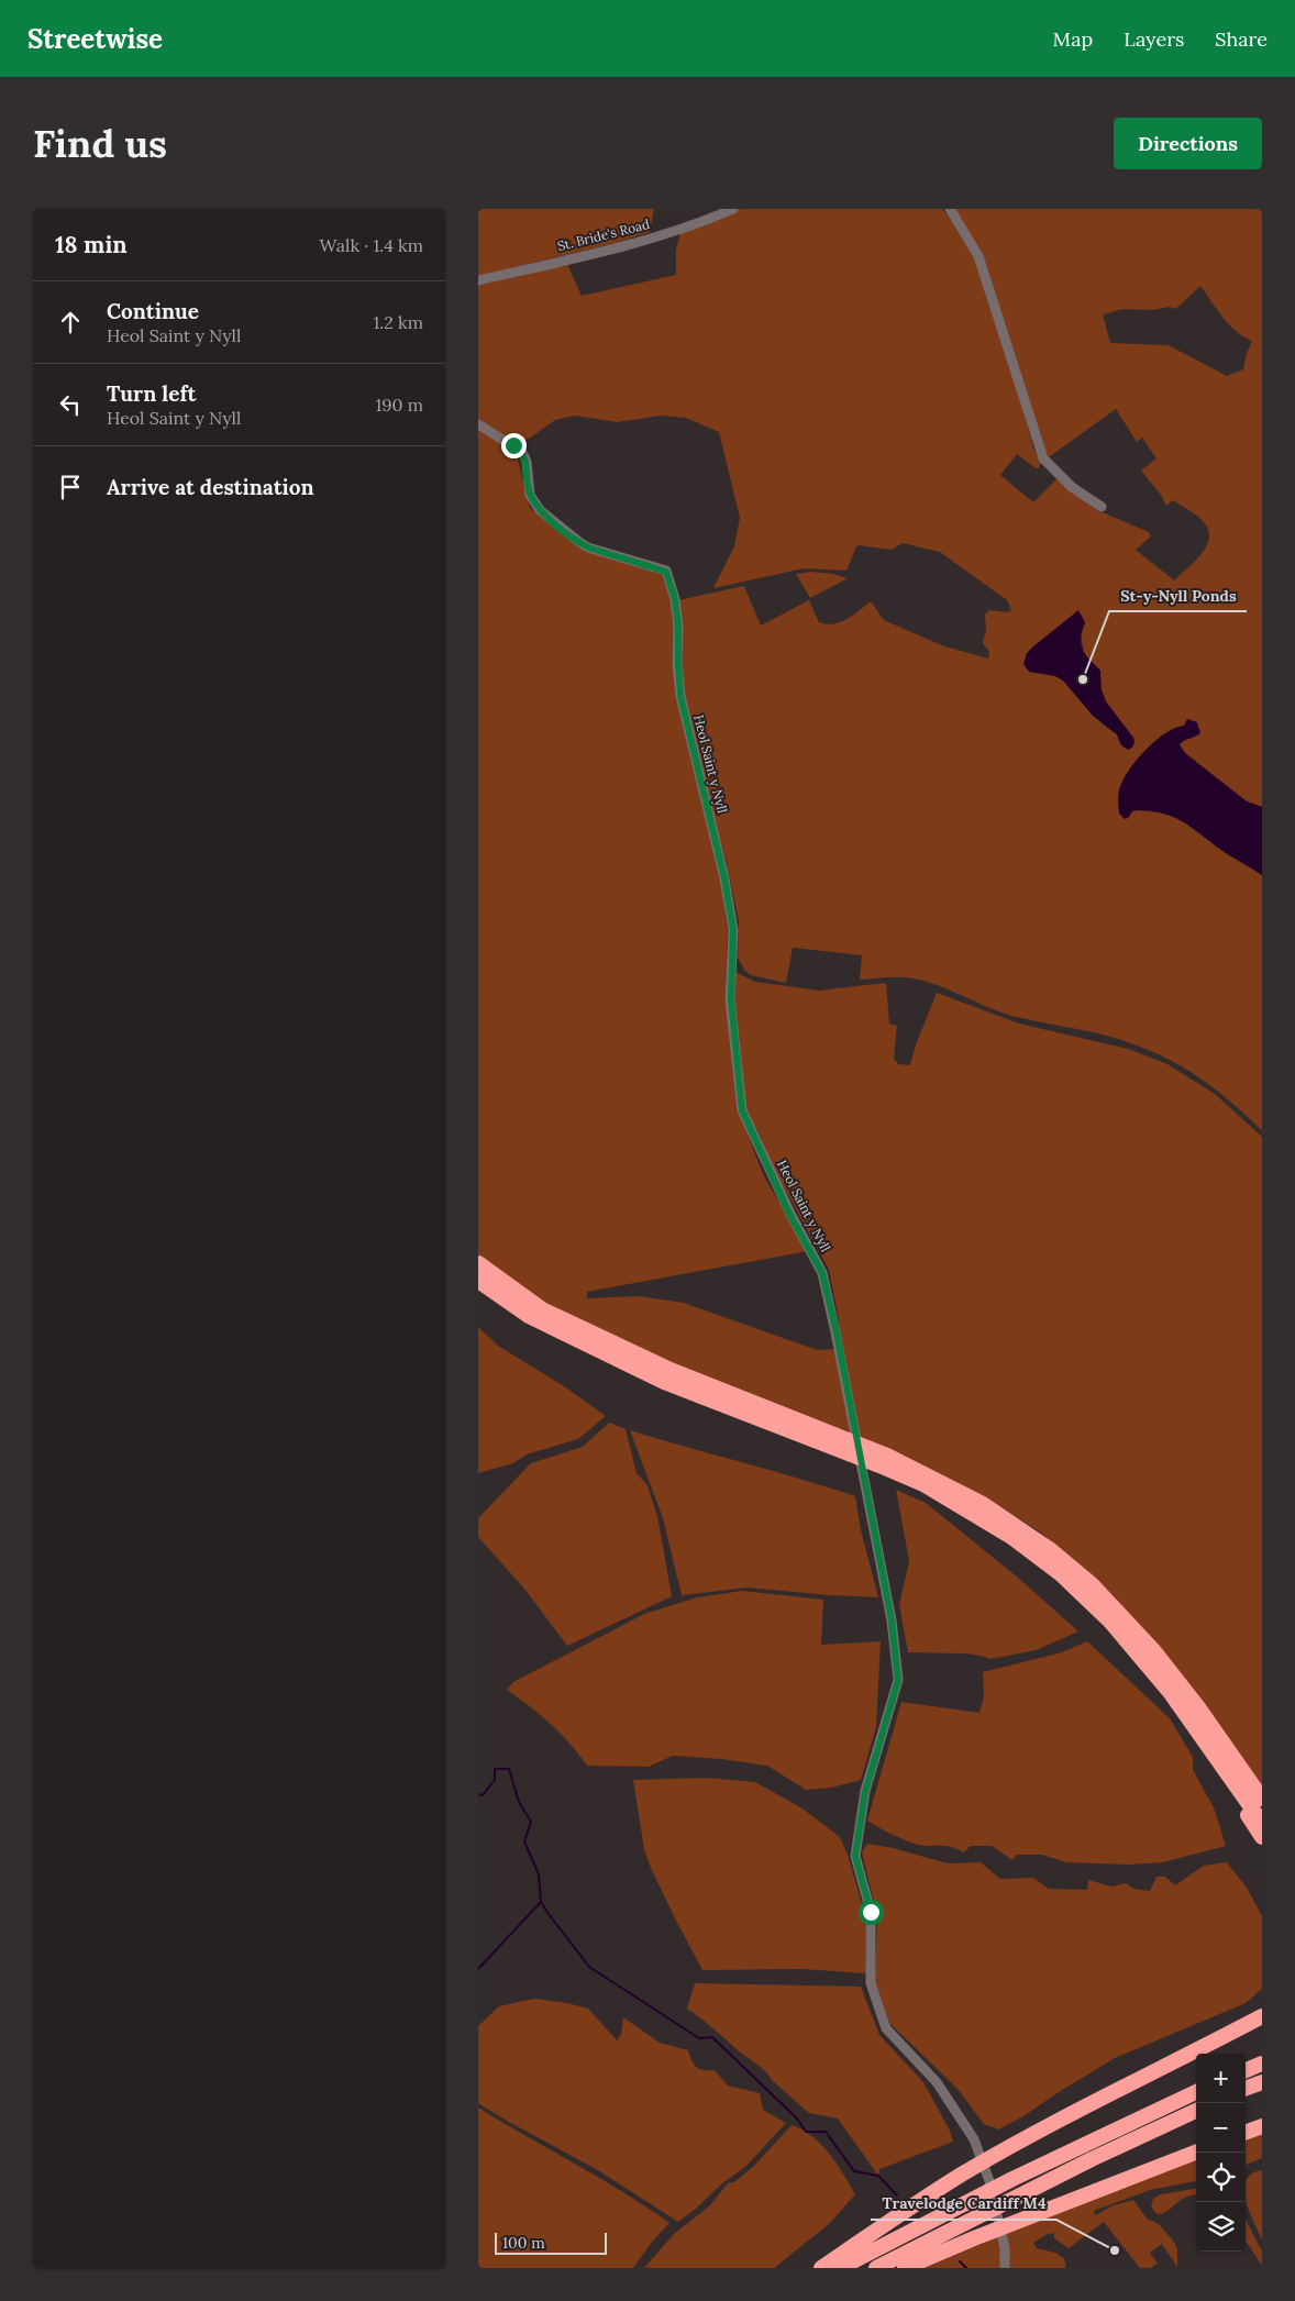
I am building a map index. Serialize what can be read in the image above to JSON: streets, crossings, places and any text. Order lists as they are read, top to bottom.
{
  "streets": {
    "street": ["St. Bride's Road", "Heol Saint y Nyll"]
  },
  "places": ["St-y-Nyll Ponds", "Travelodge Cardiff M4"],
  "scale_bar": "100 m",
  "page": {
    "header": "Streetwise",
    "nav": ["Map", "Layers", "Share"],
    "buttons": "Directions",
    "title": "Find us",
    "heading": ["18 min", "Walk · 1.4 km"],
    "list": [
      ["Continue", "Heol Saint y Nyll", "1.2 km"],
      ["Turn left", "Heol Saint y Nyll", "190 m"],
      "Arrive at destination"
    ],
    "map_buttons": ["+", "−"],
    "scale": "100 m"
  }
}
